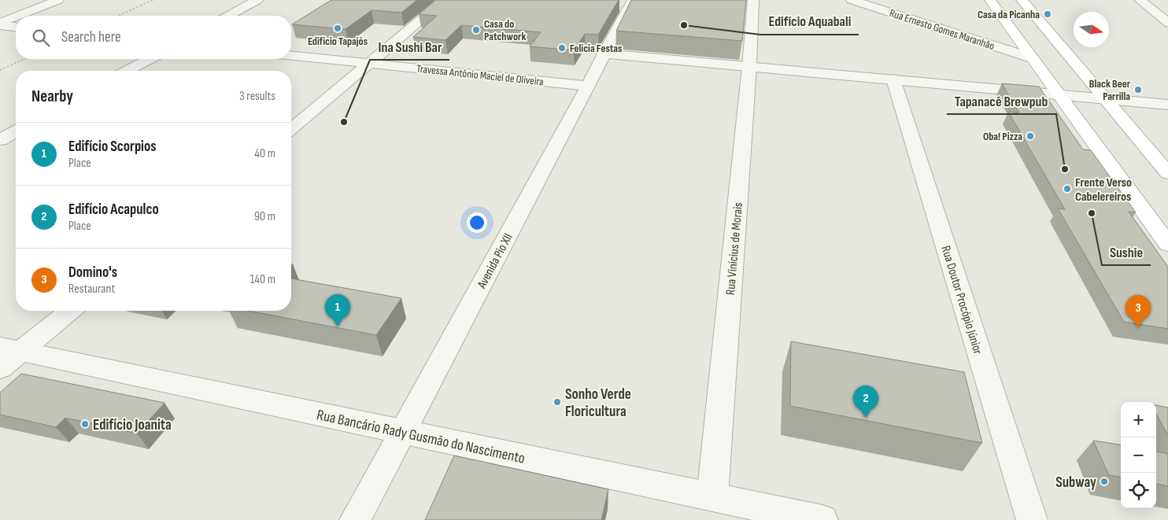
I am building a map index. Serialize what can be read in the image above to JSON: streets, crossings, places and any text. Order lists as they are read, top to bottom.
{
  "streets": {
    "street": [
      "Rua Ernesto Gomes Maranhão",
      "Travessa Antônio Maciel de Oliveira",
      "Rua Vinícius de Morais",
      "Avenida Pio XII",
      "Rua Doutor Procópio Júnior",
      "Rua Bancário Rady Gusmão do Nascimento"
    ]
  },
  "crossings": [
    ["Travessa Antônio Maciel de Oliveira", "Avenida Pio XII"],
    ["Rua Vinícius de Morais", "Rua Bancário Rady Gusmão do Nascimento"],
    ["Avenida Pio XII", "Rua Bancário Rady Gusmão do Nascimento"]
  ],
  "places": [
    "Casa da Picanha",
    "Edifício Aquabali",
    "Edifício Tapajós",
    "Casa do Patchwork",
    "Felícia Festas",
    "Black Beer Parrilla",
    "Ina Sushi Bar",
    "Oba! Pizza",
    "Tapanacê Brewpub",
    "Frente Verso Cabelereiros",
    "Sushie",
    "Sonho Verde Floricultura",
    "Edifício Joanita",
    "Subway"
  ],
  "north": "right",
  "page": {
    "search": "Search here",
    "heading": ["Nearby", "3 results"],
    "list": [
      {
        "mark": "1",
        "name": "Edifício Scorpios",
        "note": "Place",
        "value": "40 m"
      },
      {
        "mark": "2",
        "name": "Edifício Acapulco",
        "note": "Place",
        "value": "90 m"
      },
      {
        "mark": "3",
        "name": "Domino's",
        "note": "Restaurant",
        "value": "140 m"
      }
    ],
    "pins": ["1", "3", "2"],
    "map_buttons": ["+", "−"]
  }
}
